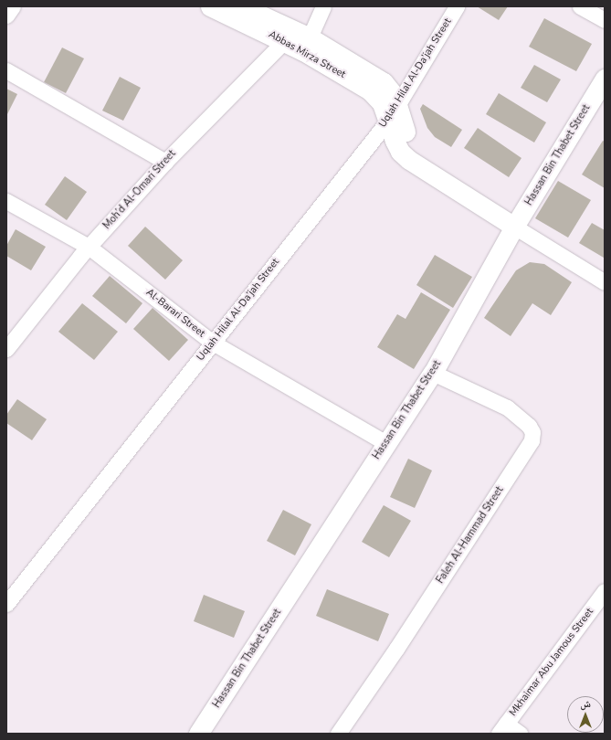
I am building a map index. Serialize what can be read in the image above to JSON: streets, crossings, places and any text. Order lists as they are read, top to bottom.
{
  "streets": {
    "street": [
      "Abbas Mirza Street",
      "Uqlah Hilal Al-Da’jah Street",
      "Hassan Bin Thabet Street",
      "Moh’d Al-Omari Street",
      "Al-Barari Street",
      "Faleh Al-Hammad Street",
      "Mkhaimar Abu Jamous Street"
    ]
  },
  "crossings": [
    ["Abbas Mirza Street", "Uqlah Hilal Al-Da’jah Street"],
    ["Abbas Mirza Street", "Hassan Bin Thabet Street"],
    ["Abbas Mirza Street", "Moh’d Al-Omari Street"],
    ["Uqlah Hilal Al-Da’jah Street", "Al-Barari Street"],
    ["Hassan Bin Thabet Street", "Al-Barari Street"],
    ["Hassan Bin Thabet Street", "Faleh Al-Hammad Street"],
    ["Moh’d Al-Omari Street", "Al-Barari Street"]
  ],
  "north": "top"
}
